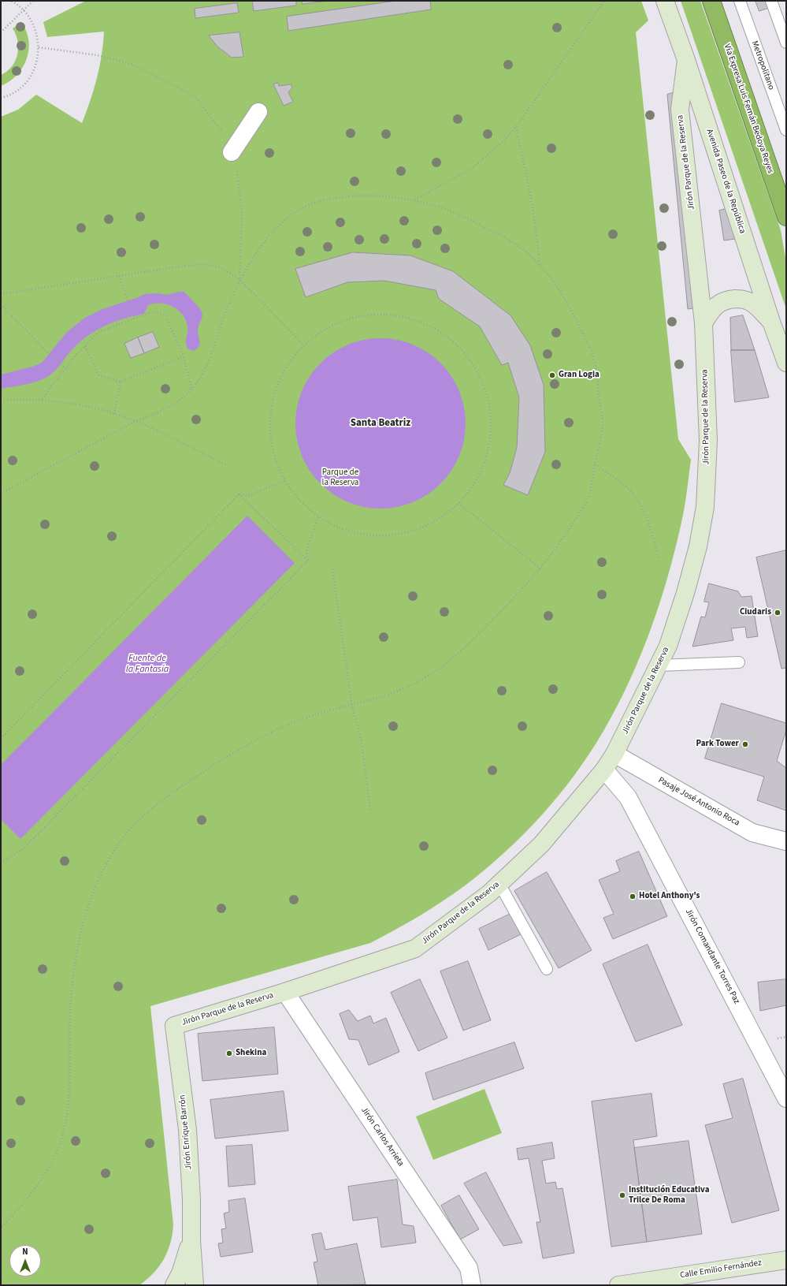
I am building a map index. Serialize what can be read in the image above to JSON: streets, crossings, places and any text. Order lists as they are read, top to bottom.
{
  "streets": {
    "highway": ["Vía Expresa Luis Fernán Bedoya Reyes"],
    "street": [
      "Jirón Parque de la Reserva",
      "Avenida Paseo de la República",
      "Pasaje José Antonio Roca",
      "Jirón Comandante Torres Paz",
      "Jirón Enrique Barrón",
      "Jirón Carlos Arrieta",
      "Calle Emilio Fernández"
    ],
    "lane": ["Metropolitano"]
  },
  "crossings": [
    ["Jirón Parque de la Reserva", "Avenida Paseo de la República"],
    ["Jirón Parque de la Reserva", "Pasaje José Antonio Roca"],
    ["Jirón Parque de la Reserva", "Jirón Comandante Torres Paz"],
    ["Jirón Parque de la Reserva", "Jirón Enrique Barrón"],
    ["Jirón Parque de la Reserva", "Jirón Carlos Arrieta"]
  ],
  "districts": ["Santa Beatriz"],
  "water": ["Fuente de la Fantasía"],
  "parks": ["Parque de la Reserva"],
  "places": [
    "Gran Logia",
    "Ciudaris",
    "Park Tower",
    "Hotel Anthony's",
    "Shekina",
    "Institución Educativa Trilce De Roma"
  ],
  "north": "top"
}
